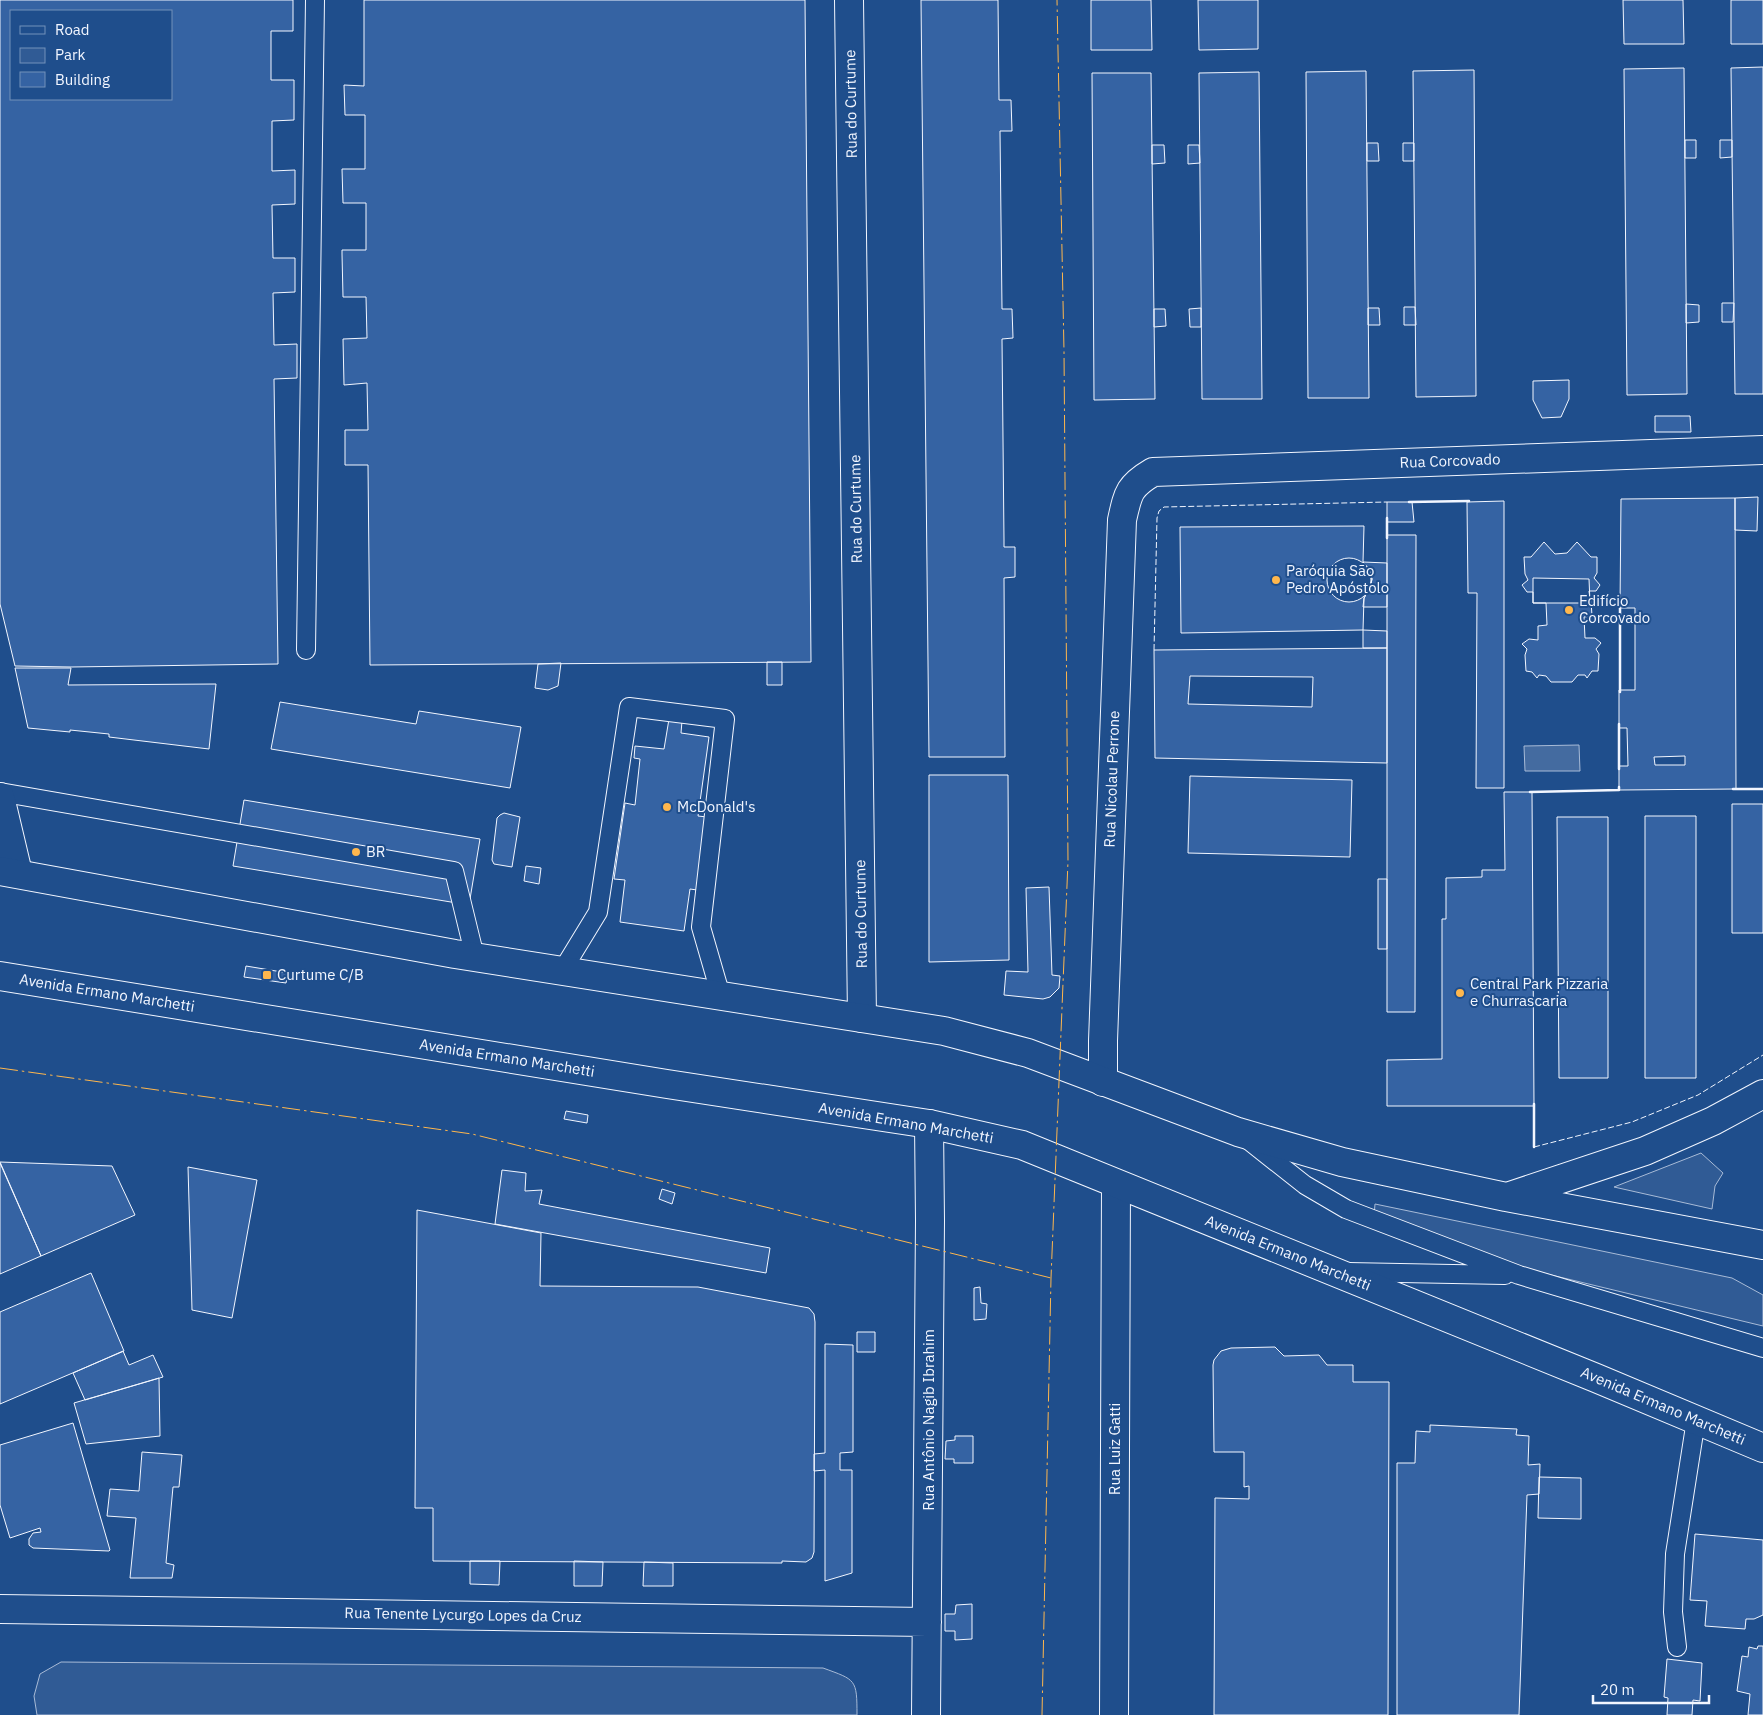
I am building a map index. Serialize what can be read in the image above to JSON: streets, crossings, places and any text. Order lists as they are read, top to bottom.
{
  "streets": {
    "street": [
      "Rua do Curtume",
      "Rua Corcovado",
      "Rua Nicolau Perrone",
      "Avenida Ermano Marchetti",
      "Rua Antônio Nagib Ibrahim",
      "Rua Luiz Gatti",
      "Rua Tenente Lycurgo Lopes da Cruz"
    ]
  },
  "crossings": [
    ["Rua Corcovado", "Rua Nicolau Perrone"],
    ["Avenida Ermano Marchetti", "Rua Antônio Nagib Ibrahim"],
    ["Avenida Ermano Marchetti", "Rua Luiz Gatti"],
    ["Rua Antônio Nagib Ibrahim", "Rua Tenente Lycurgo Lopes da Cruz"]
  ],
  "places": {
    "other": [
      "Paróquia São Pedro Apóstolo",
      "Edifício Corcovado",
      "McDonald's",
      "BR",
      "Central Park Pizzaria e Churrascaria"
    ],
    "transit": ["Curtume C/B"]
  },
  "legend": ["Road", "Park", "Building"],
  "scale_bar": "20 m"
}
